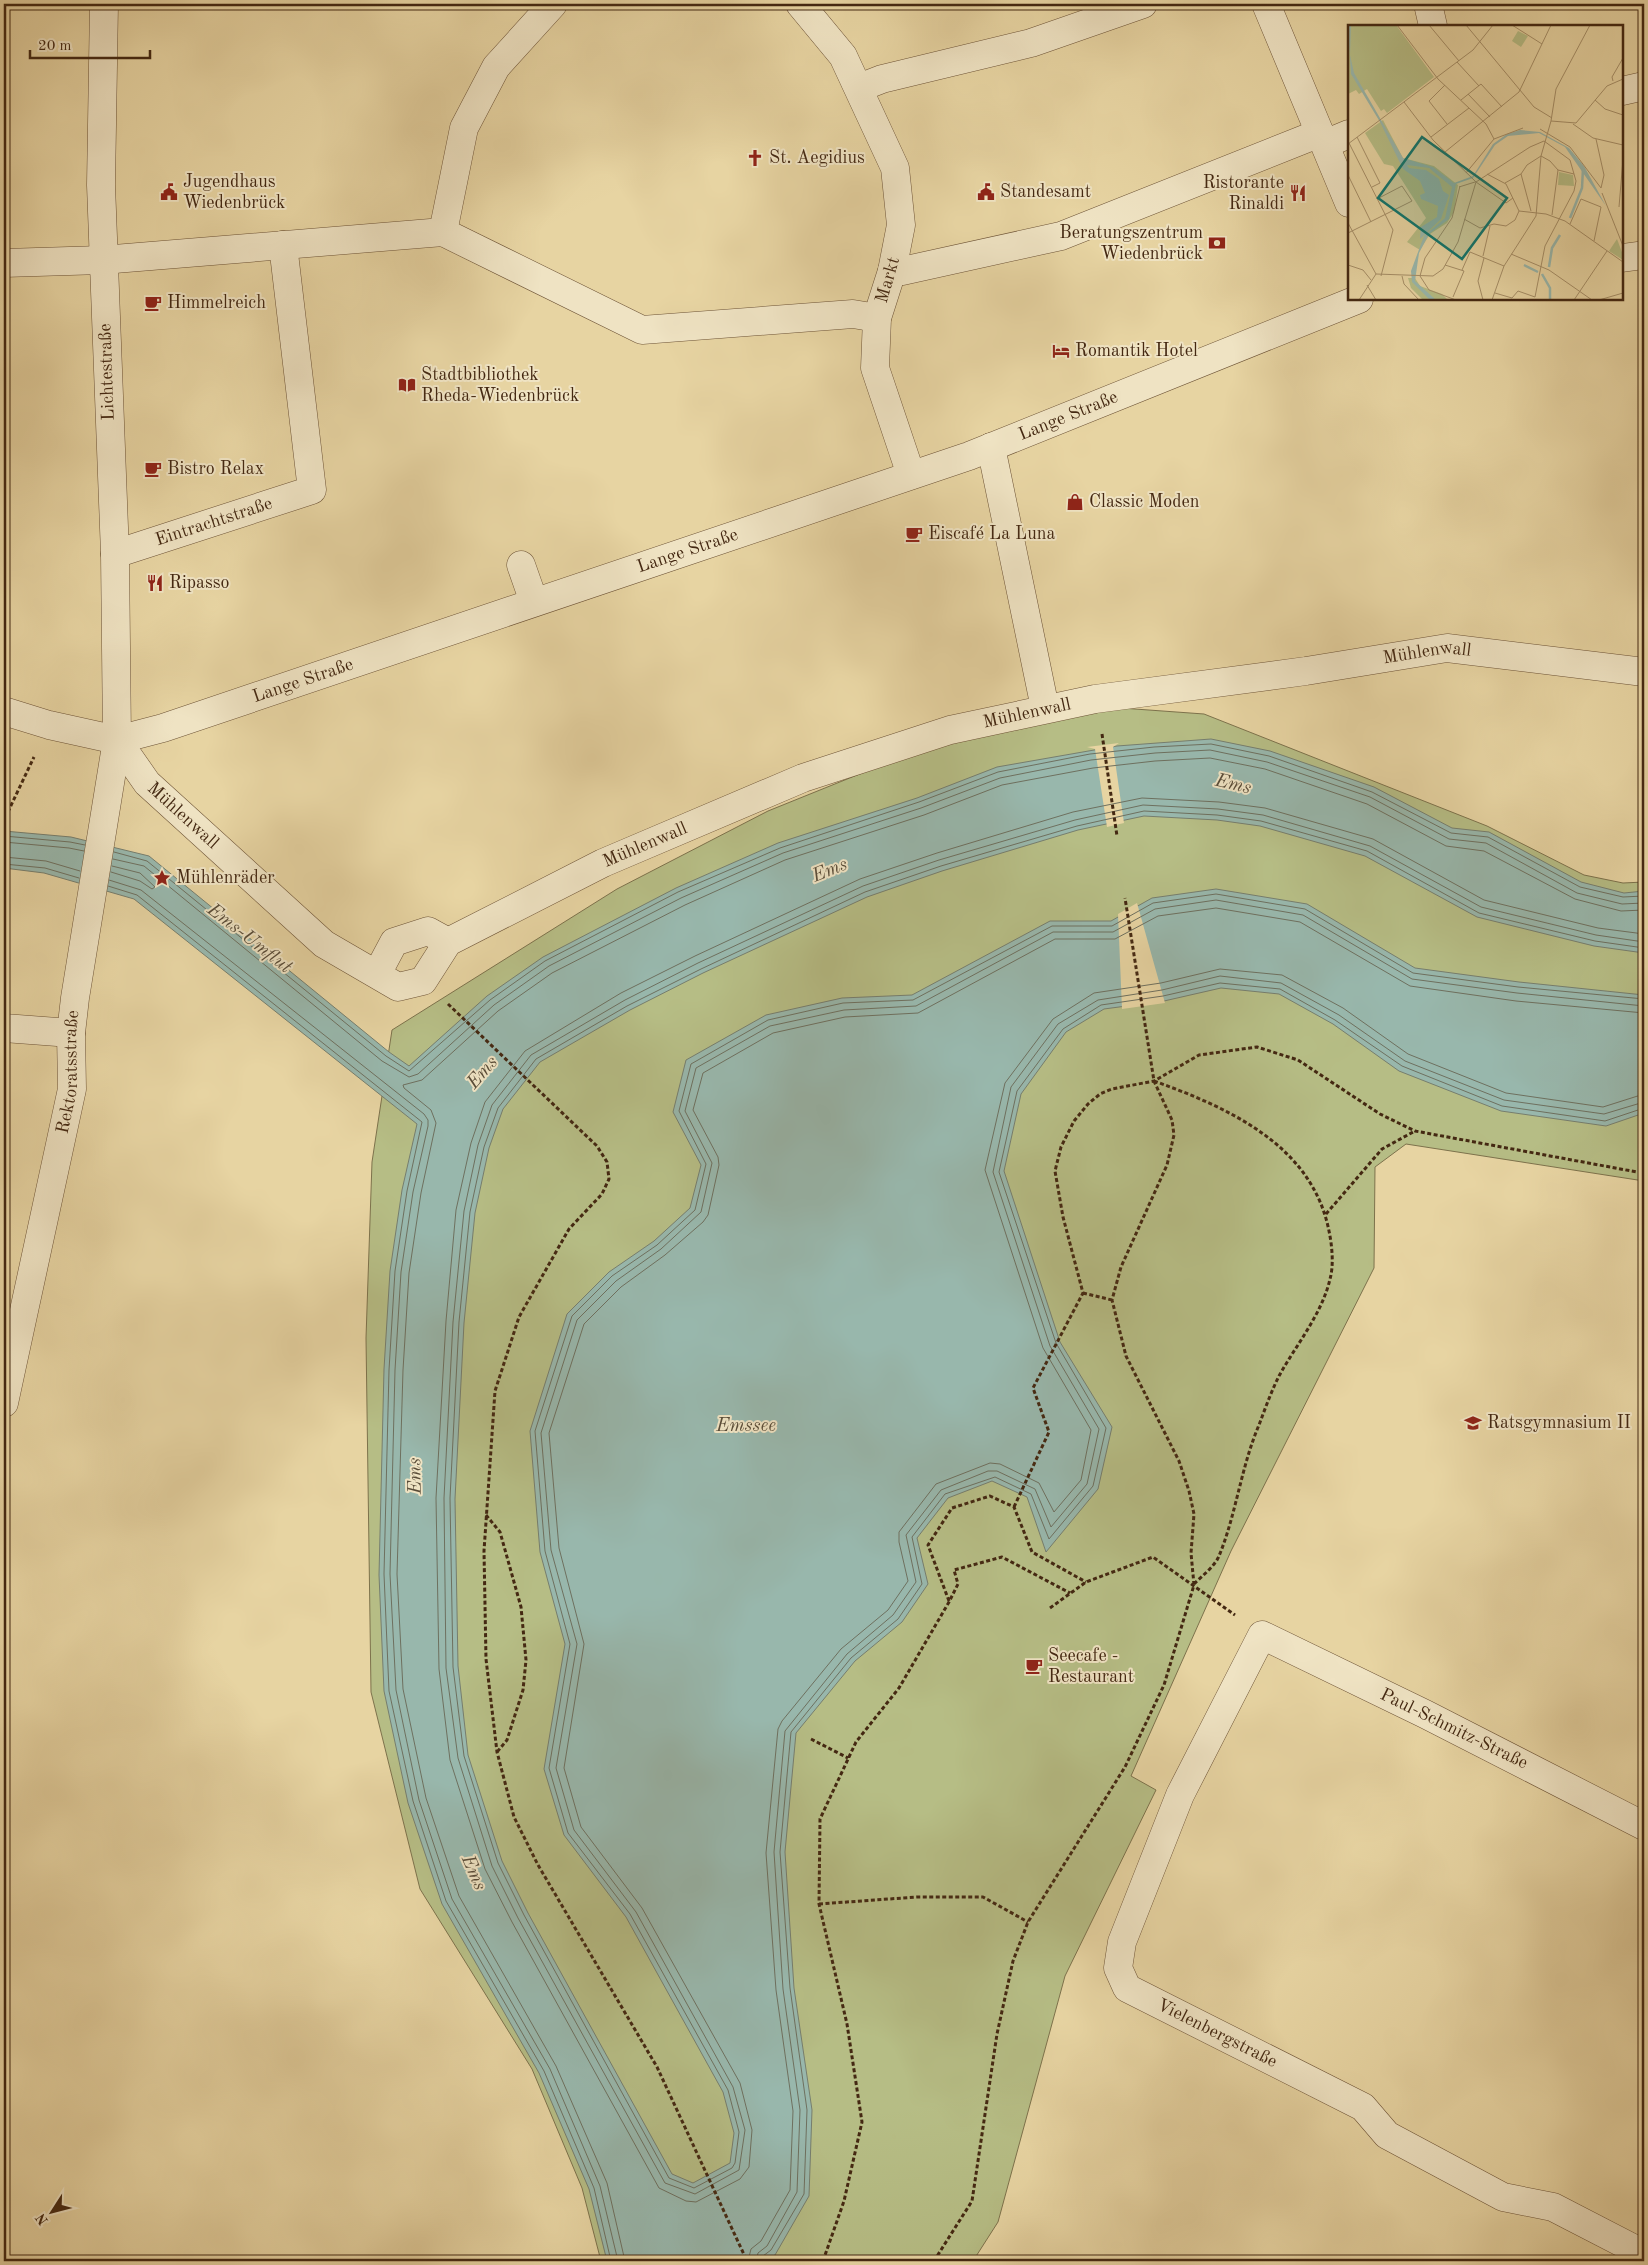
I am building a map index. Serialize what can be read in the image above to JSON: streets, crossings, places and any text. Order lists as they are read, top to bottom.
{
  "streets": {
    "street": [
      "Markt",
      "Lichtestraße",
      "Lange Straße",
      "Eintrachtstraße",
      "Mühlenwall",
      "Rektoratsstraße",
      "Paul-Schmitz-Straße",
      "Vielenbergstraße"
    ]
  },
  "crossings": [
    ["Markt", "Lange Straße"],
    ["Lichtestraße", "Lange Straße"],
    ["Lichtestraße", "Eintrachtstraße"],
    ["Lichtestraße", "Mühlenwall"],
    ["Lichtestraße", "Rektoratsstraße"],
    ["Lange Straße", "Mühlenwall"],
    ["Lange Straße", "Rektoratsstraße"],
    ["Mühlenwall", "Rektoratsstraße"],
    ["Paul-Schmitz-Straße", "Vielenbergstraße"]
  ],
  "water": ["Ems", "Ems-Umflut", "Emssee"],
  "places": {
    "church": ["St. Aegidius"],
    "public building": ["Jugendhaus Wiedenbrück", "Standesamt"],
    "restaurant": ["Ristorante Rinaldi", "Ripasso"],
    "bank": ["Beratungszentrum Wiedenbrück"],
    "cafe": [
      "Himmelreich",
      "Bistro Relax",
      "Eiscafé La Luna",
      "Seecafe - Restaurant"
    ],
    "hotel": ["Romantik Hotel"],
    "library": ["Stadtbibliothek Rheda-Wiedenbrück"],
    "shop": ["Classic Moden"],
    "place": ["Mühlenräder"],
    "school or university": ["Ratsgymnasium II"]
  },
  "scale_bar": "20 m",
  "north": "bottom left"
}
